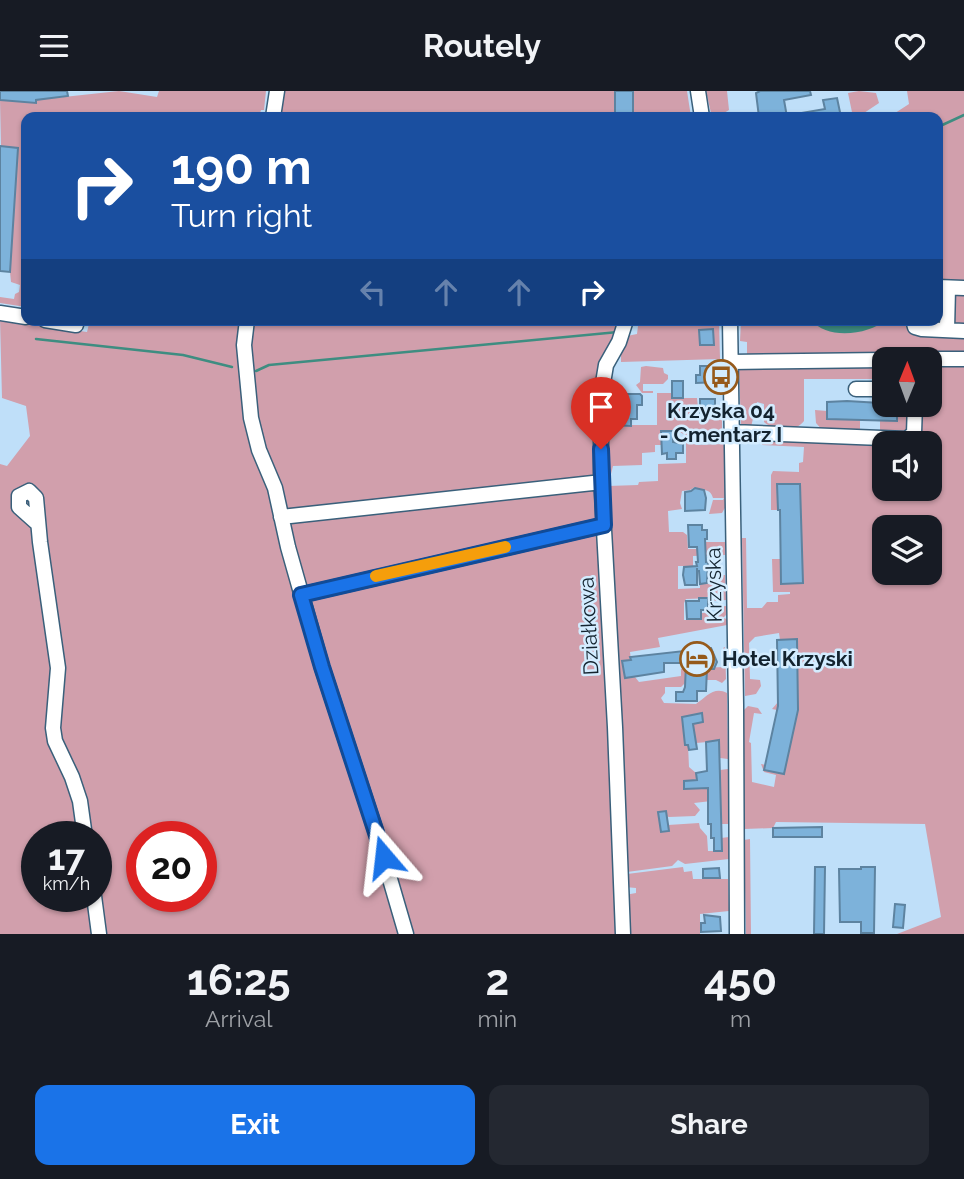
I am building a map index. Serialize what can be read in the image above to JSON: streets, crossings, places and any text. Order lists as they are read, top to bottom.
{
  "streets": {
    "street": ["Krzyska", "Działkowa"]
  },
  "places": {
    "bus stop": ["Krzyska 04 - Cmentarz I"],
    "hotel": ["Hotel Krzyski"]
  },
  "north": "top",
  "page": {
    "header": "Routely",
    "turn": ["190 m", "Turn right"],
    "speed": "17 km/h",
    "limit": "20",
    "eta": [
      "16:25",
      "Arrival",
      "2",
      "min",
      "450",
      "m"
    ],
    "buttons": ["Exit", "Share"]
  }
}
